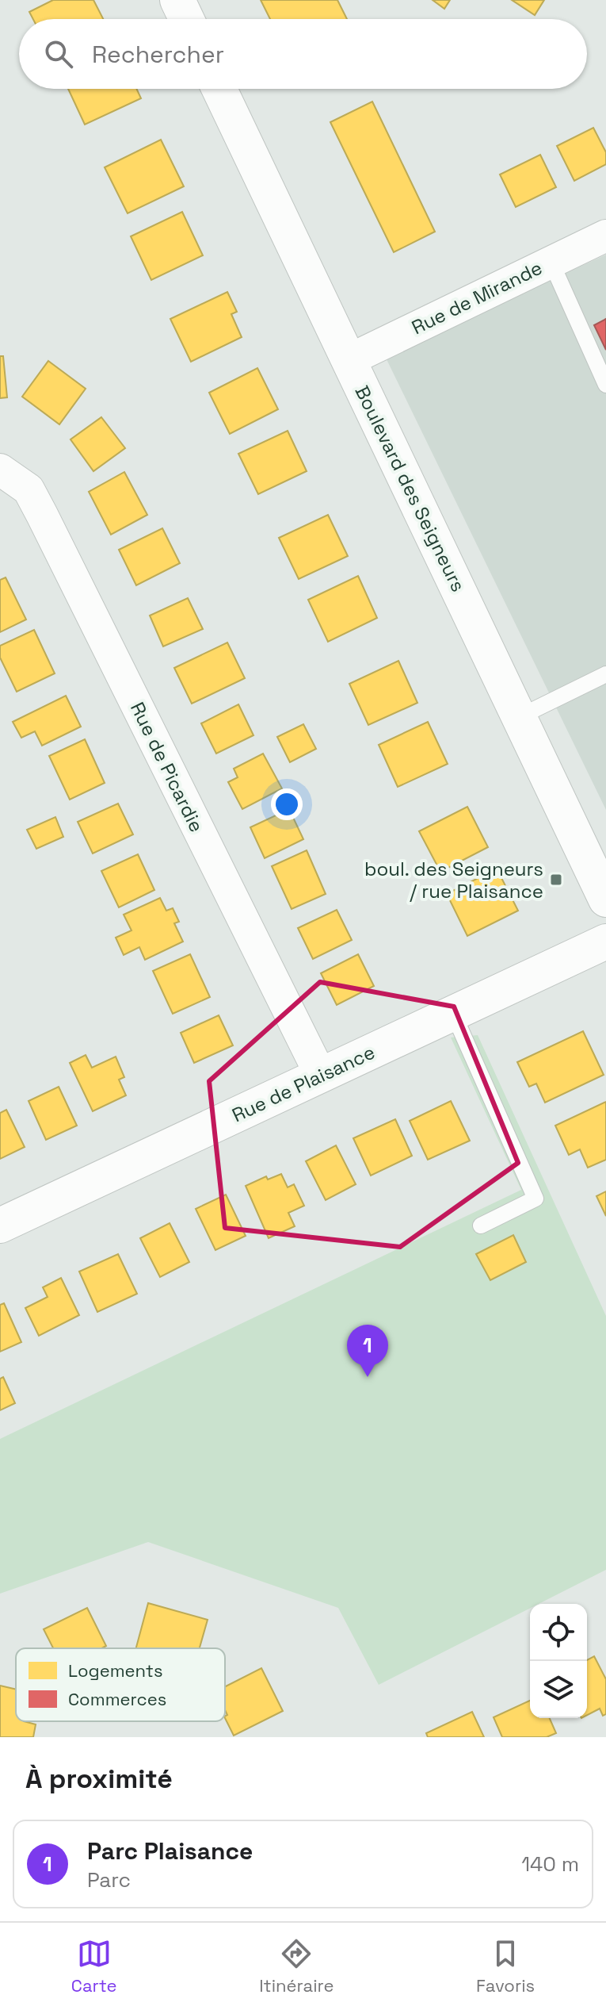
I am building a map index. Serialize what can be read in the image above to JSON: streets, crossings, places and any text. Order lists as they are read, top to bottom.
{
  "streets": {
    "street": [
      "Rue de Mirande",
      "Boulevard des Seigneurs",
      "Rue de Picardie",
      "Rue de Plaisance"
    ]
  },
  "crossings": [
    ["Rue de Mirande", "Boulevard des Seigneurs"],
    ["Rue de Picardie", "Rue de Plaisance"]
  ],
  "places": {
    "transit": ["boul. des Seigneurs / rue Plaisance"]
  },
  "legend": ["Logements", "Commerces"],
  "page": {
    "search": "Rechercher",
    "pins": "1",
    "heading": "À proximité",
    "list": [
      {
        "mark": "1",
        "name": "Parc Plaisance",
        "note": "Parc",
        "value": "140 m"
      }
    ],
    "nav": ["Carte", "Itinéraire", "Favoris"]
  }
}
